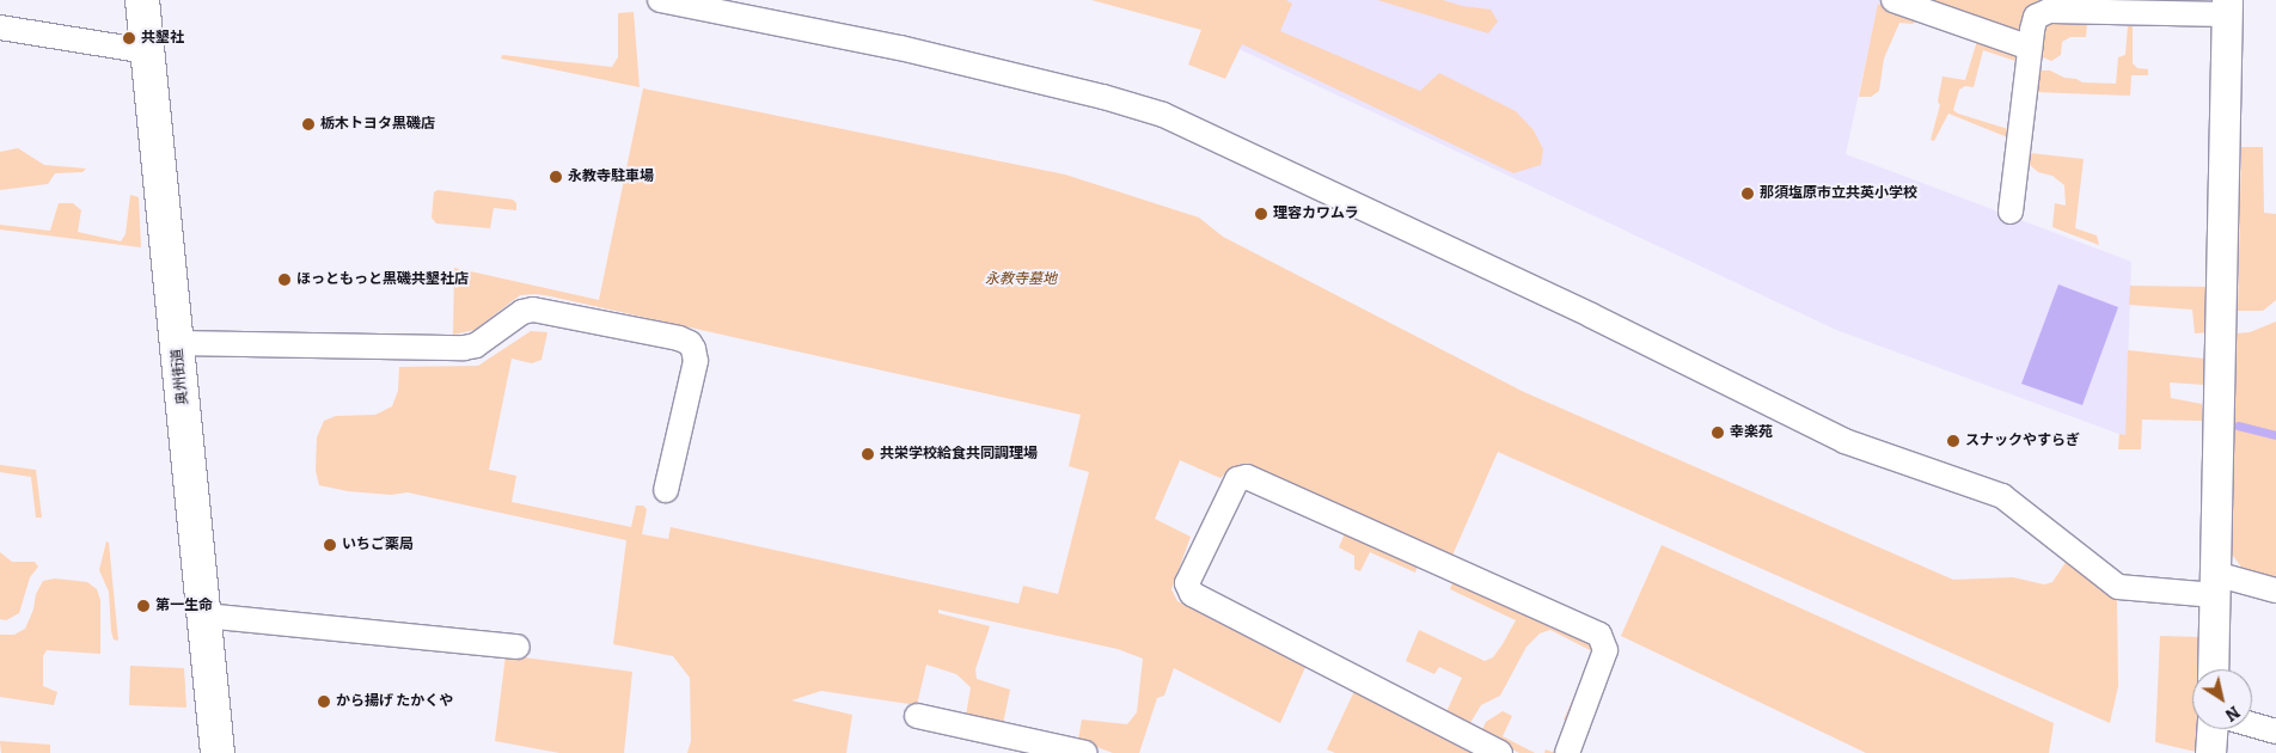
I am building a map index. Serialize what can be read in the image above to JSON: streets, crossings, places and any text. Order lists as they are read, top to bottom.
{
  "streets": {
    "main road": ["奥州街道"]
  },
  "parks": ["永教寺墓地"],
  "places": [
    "共墾社",
    "栃木トヨタ黒磯店",
    "永教寺駐車場",
    "那須塩原市立共英小学校",
    "理容カワムラ",
    "ほっともっと黒磯共墾社店",
    "幸楽苑",
    "スナックやすらぎ",
    "共栄学校給食共同調理場",
    "いちご薬局",
    "第一生命",
    "から揚げ たかくや"
  ],
  "north": "bottom right"
}
